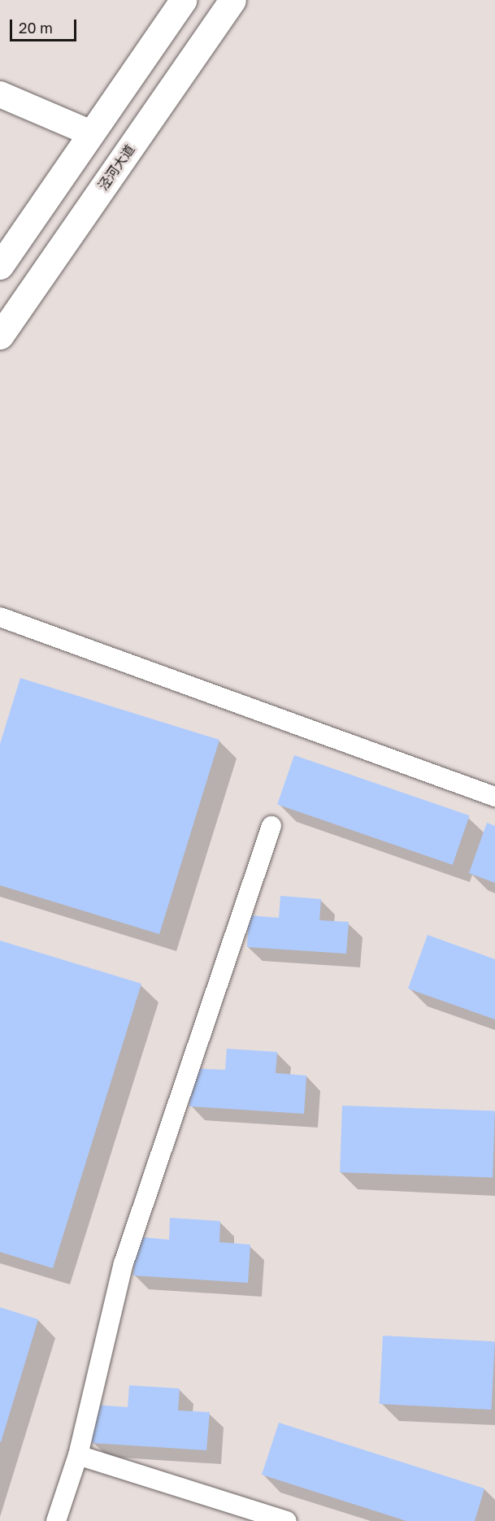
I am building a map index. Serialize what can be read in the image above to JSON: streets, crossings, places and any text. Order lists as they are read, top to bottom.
{
  "streets": {
    "main road": ["泾河大道"]
  },
  "scale_bar": "20 m"
}
